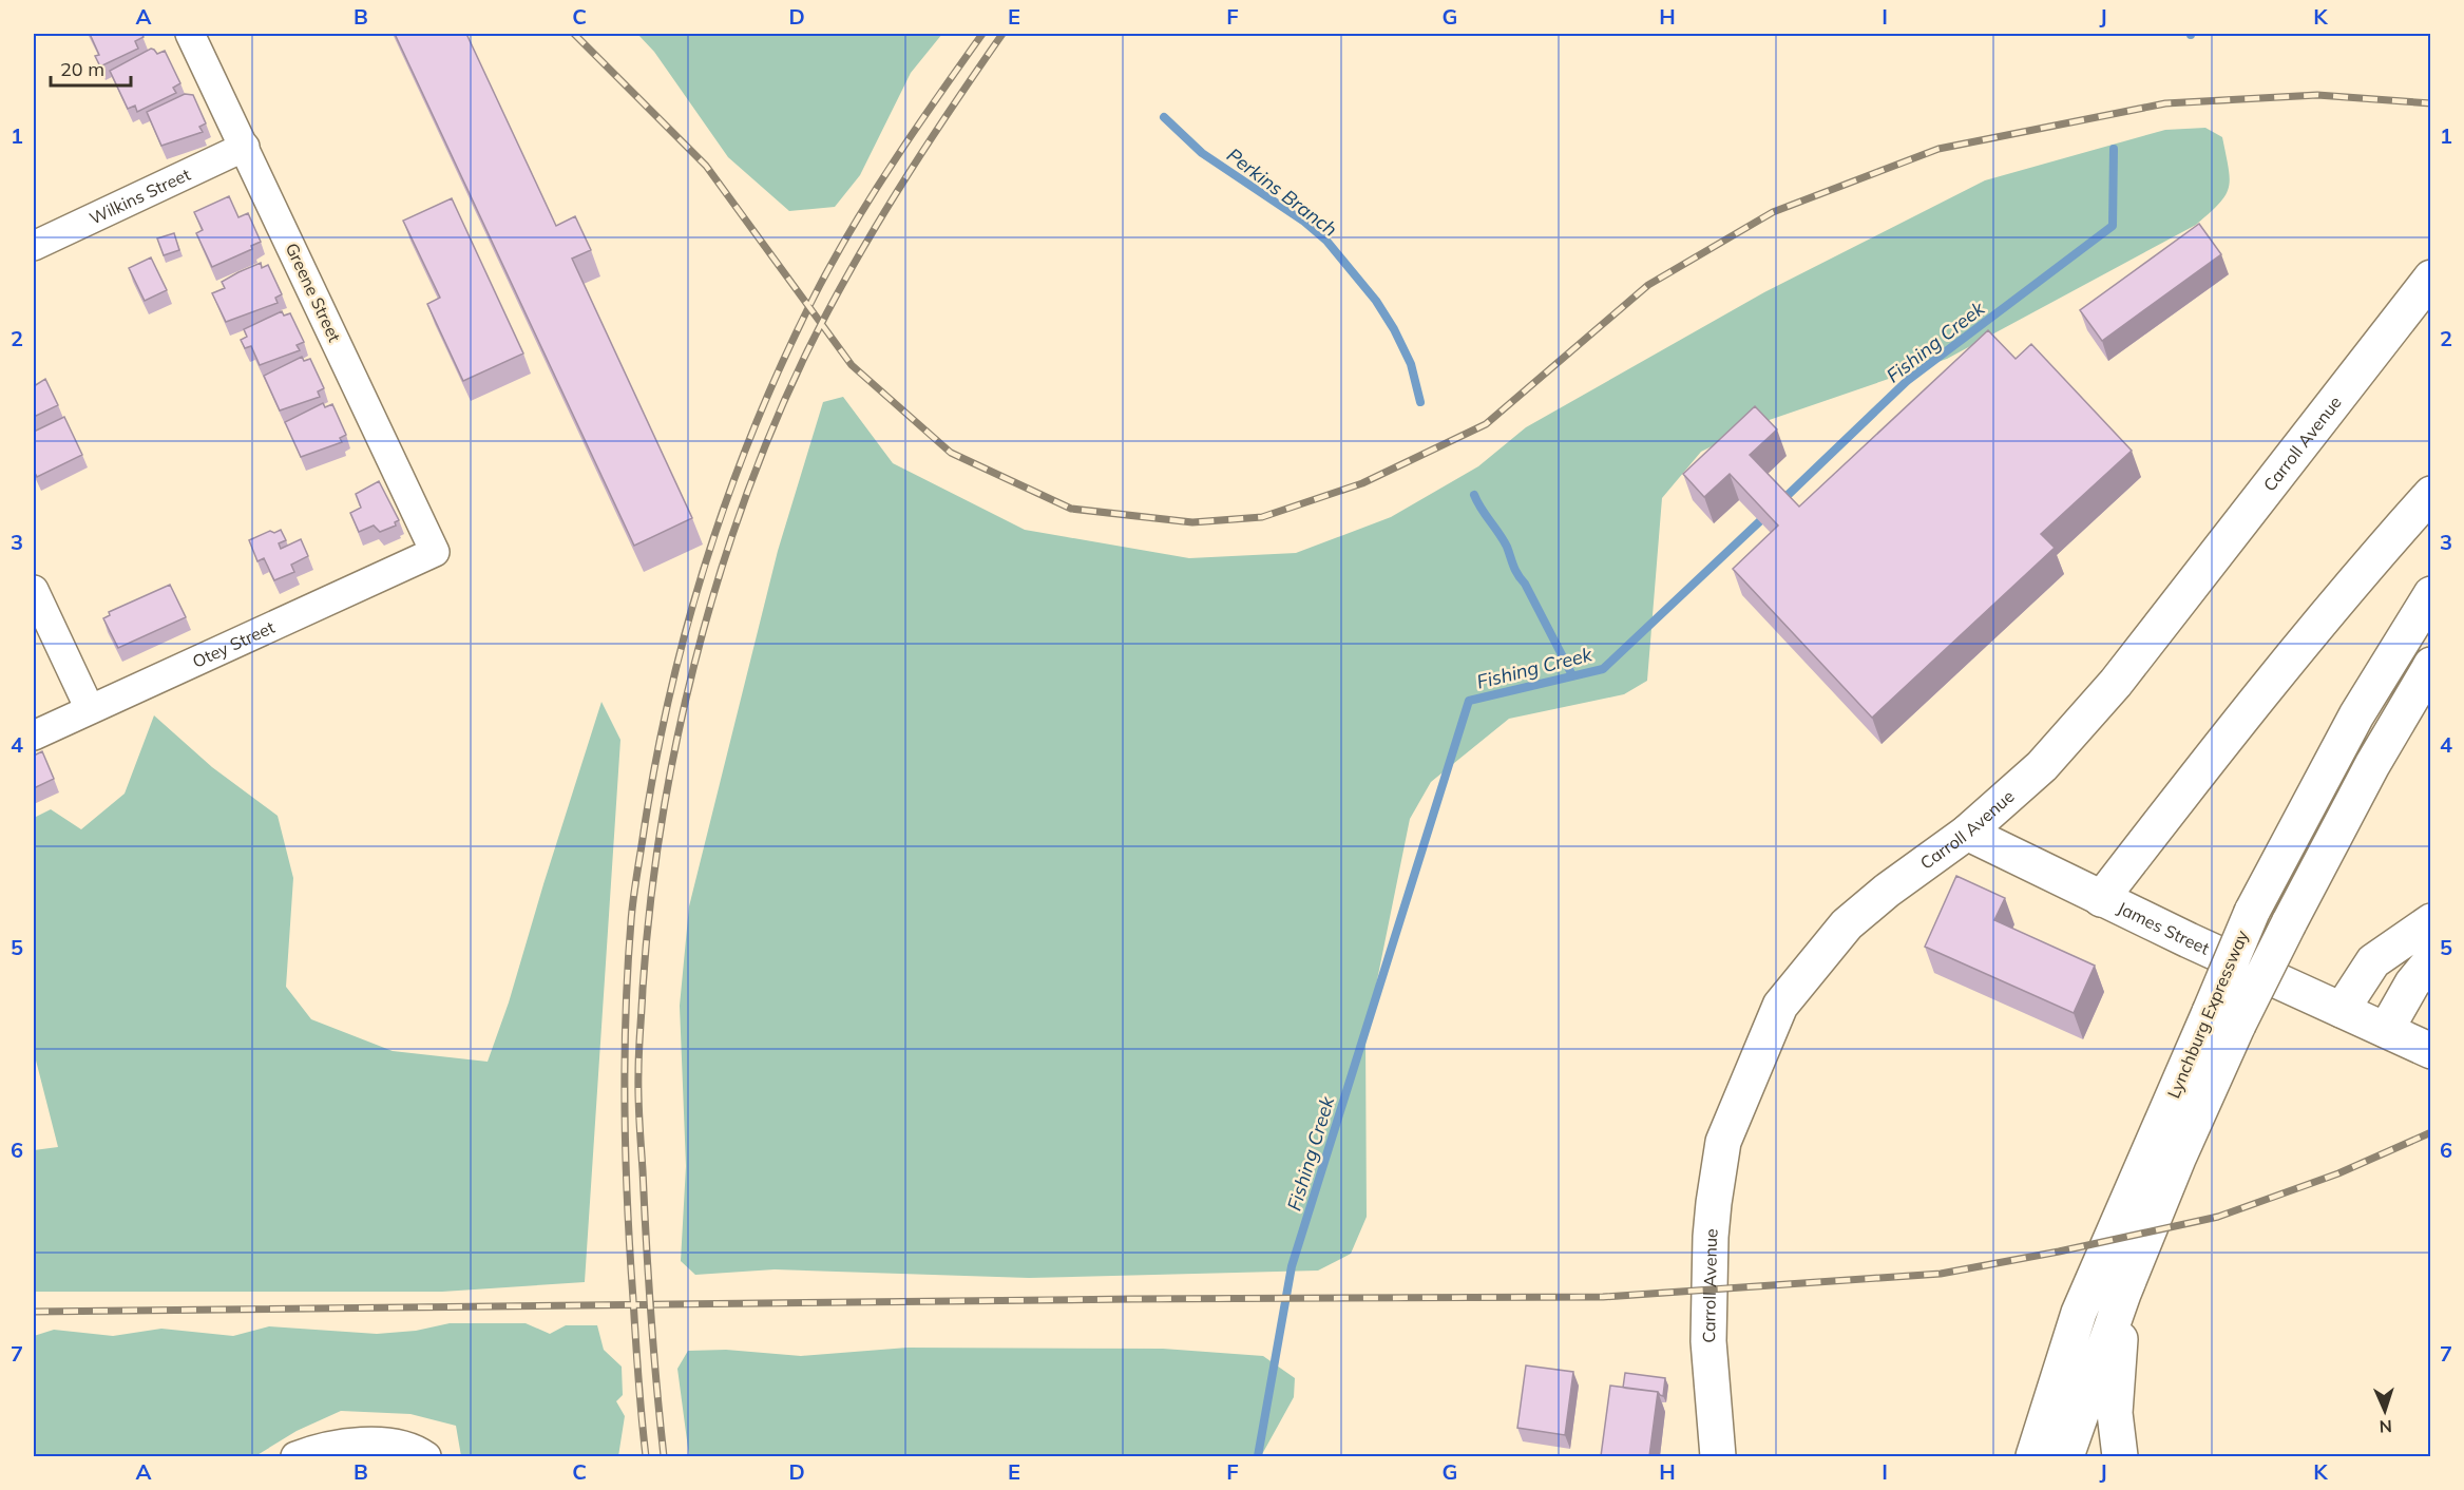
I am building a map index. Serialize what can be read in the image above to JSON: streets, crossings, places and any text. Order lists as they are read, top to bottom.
{
  "streets": {
    "main road": ["Carroll Avenue", "James Street", "Lynchburg Expressway"],
    "street": ["Wilkins Street", "Greene Street", "Otey Street"]
  },
  "crossings": [
    ["Wilkins Street", "Greene Street"],
    ["Greene Street", "Otey Street"],
    ["Carroll Avenue", "James Street"]
  ],
  "water": ["Perkins Branch", "Fishing Creek"],
  "scale_bar": "20 m",
  "north": "bottom",
  "grid": {
    "columns": [
      "A",
      "B",
      "C",
      "D",
      "E",
      "F",
      "G",
      "H",
      "I",
      "J",
      "K"
    ],
    "rows": [
      "1",
      "2",
      "3",
      "4",
      "5",
      "6",
      "7"
    ]
  }
}
